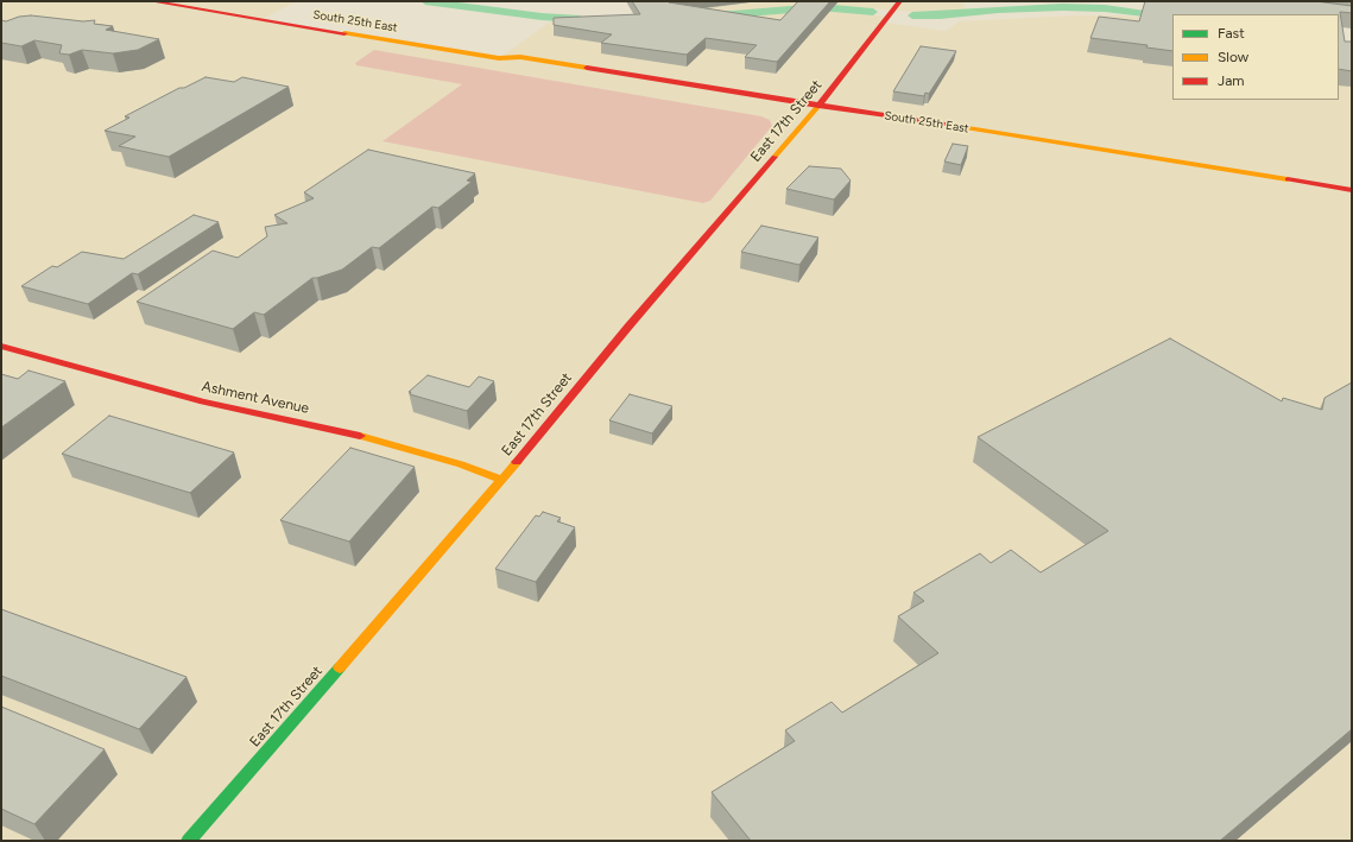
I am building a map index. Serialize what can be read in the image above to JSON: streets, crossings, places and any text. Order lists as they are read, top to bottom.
{
  "streets": {
    "main road": ["South 25th East", "East 17th Street", "Ashment Avenue"]
  },
  "crossings": [
    ["South 25th East", "East 17th Street"],
    ["East 17th Street", "Ashment Avenue"]
  ],
  "legend": ["Fast", "Slow", "Jam"]
}
